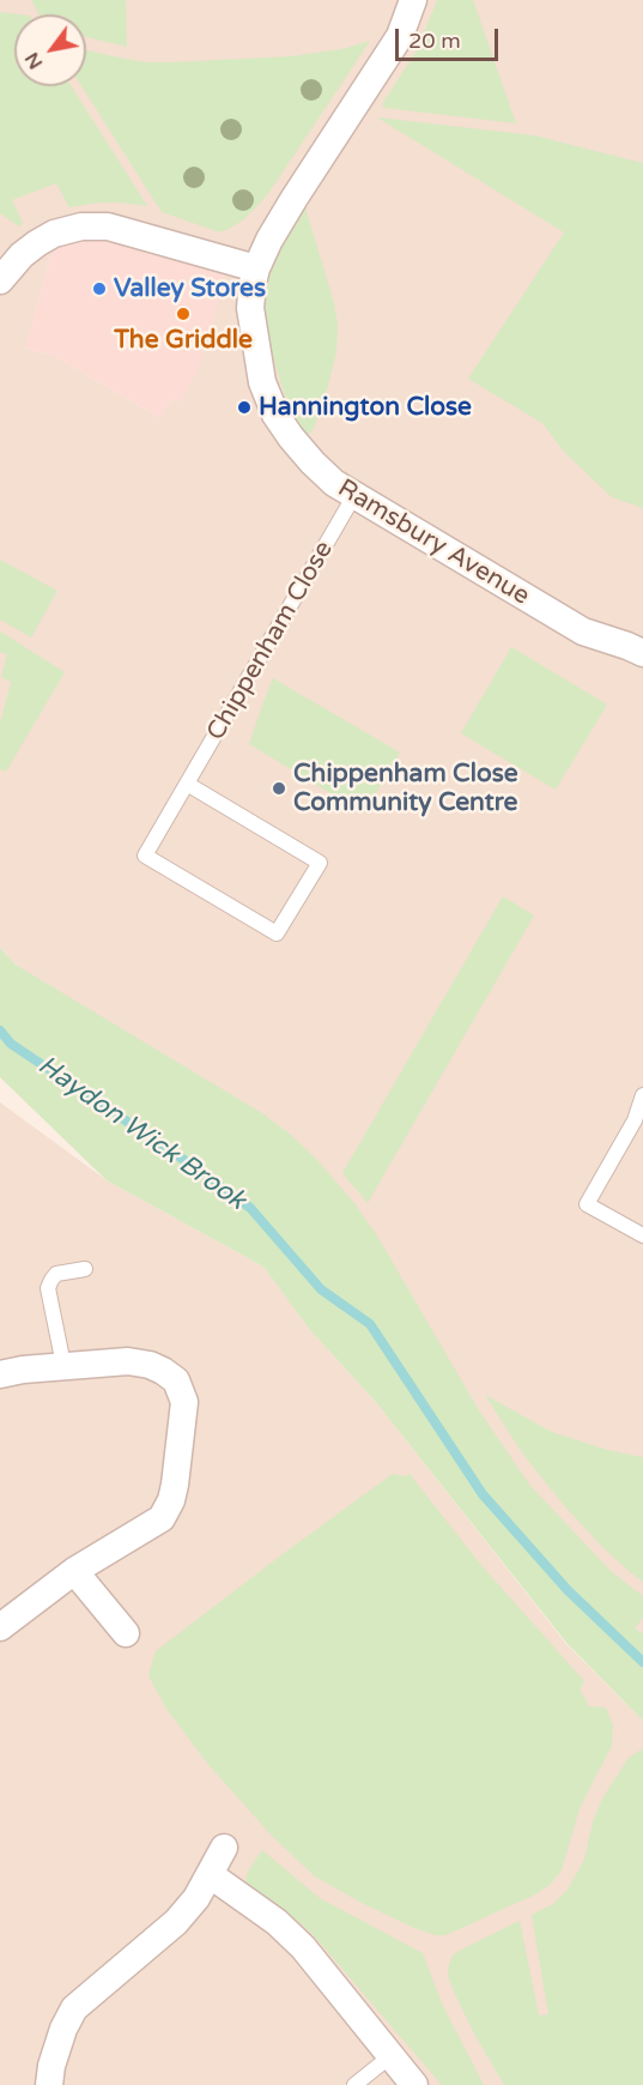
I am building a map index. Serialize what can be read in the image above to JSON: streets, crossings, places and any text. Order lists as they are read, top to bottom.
{
  "streets": {
    "street": ["Ramsbury Avenue"],
    "lane": ["Chippenham Close"]
  },
  "crossings": [
    ["Ramsbury Avenue", "Chippenham Close"]
  ],
  "water": ["Haydon Wick Brook"],
  "places": [
    "Valley Stores",
    "The Griddle",
    "Hannington Close",
    "Chippenham Close Community Centre"
  ],
  "scale_bar": "20 m",
  "north": "bottom left"
}
